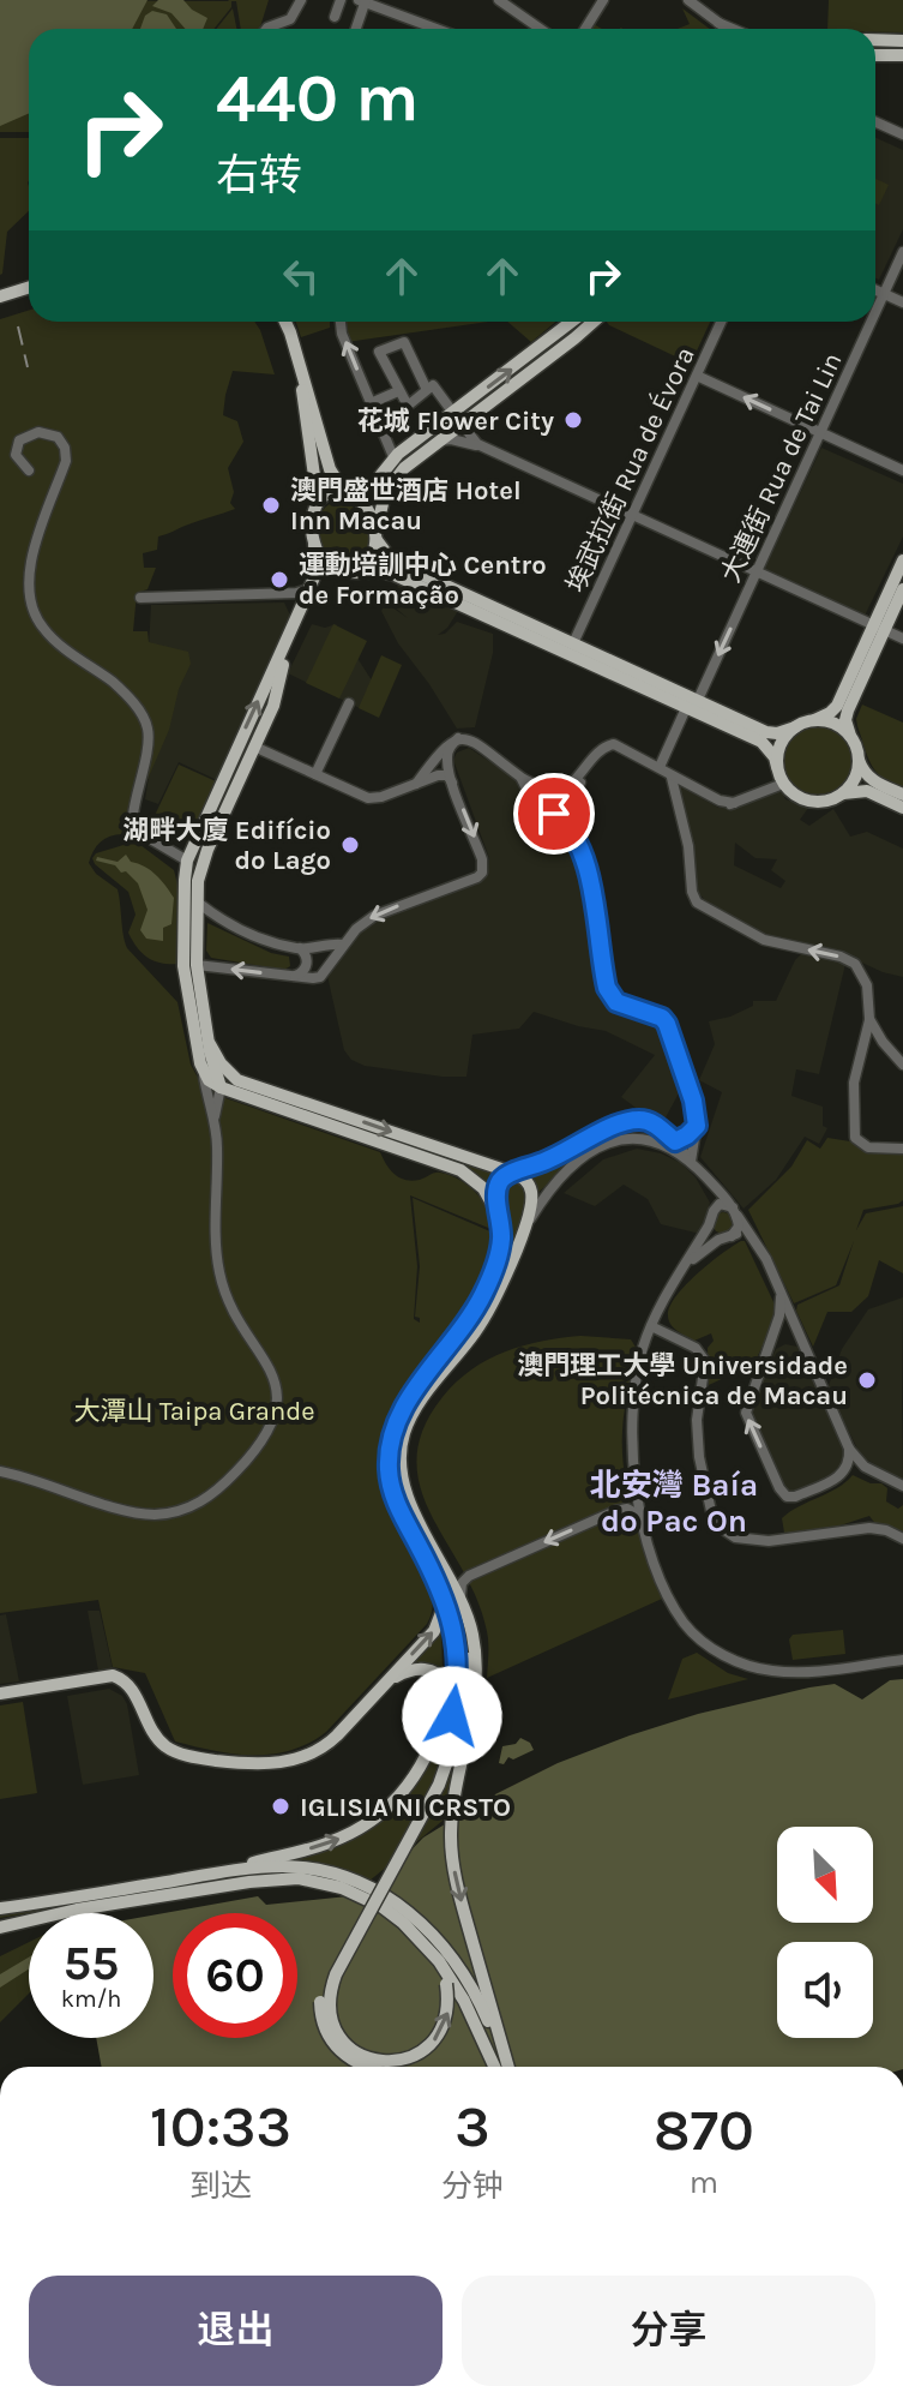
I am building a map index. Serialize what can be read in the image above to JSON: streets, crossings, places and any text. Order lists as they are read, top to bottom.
{
  "streets": {
    "street": ["大連街 Rua de Tai Lin", "埃武拉街 Rua de Évora"]
  },
  "districts": ["北安灣 Baía do Pac On"],
  "parks": ["大潭山 Taipa Grande"],
  "places": [
    "花城 Flower City",
    "澳門盛世酒店 Hotel Inn Macau",
    "運動培訓中心 Centro de Formação",
    "湖畔大廈 Edifício do Lago",
    "澳門理工大學 Universidade Politécnica de Macau",
    "IGLISIA NI CRSTO"
  ],
  "north": "bottom right",
  "page": {
    "turn": ["440 m", "右转"],
    "speed": "55 km/h",
    "limit": "60",
    "eta": [
      "10:33",
      "到达",
      "3",
      "分钟",
      "870",
      "m"
    ],
    "buttons": ["退出", "分享"]
  }
}
